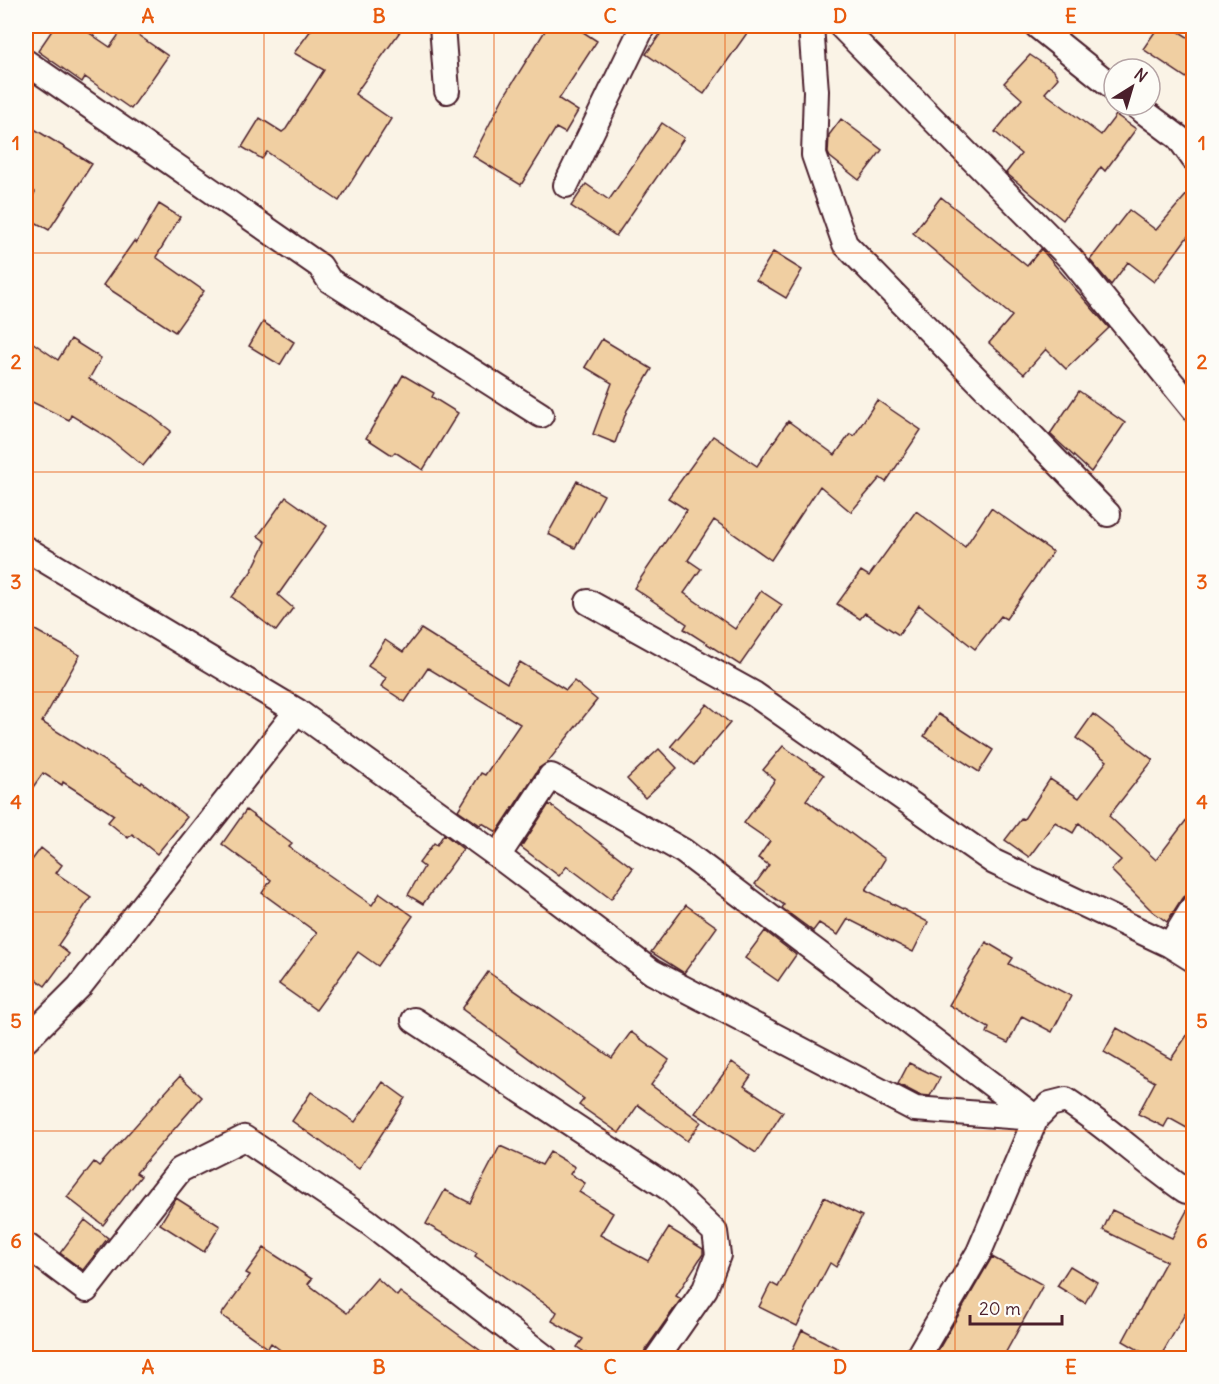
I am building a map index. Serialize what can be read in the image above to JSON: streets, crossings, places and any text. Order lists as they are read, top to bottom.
{
  "scale_bar": "20 m",
  "north": "top right",
  "grid": {
    "columns": [
      "A",
      "B",
      "C",
      "D",
      "E"
    ],
    "rows": [
      "1",
      "2",
      "3",
      "4",
      "5",
      "6"
    ]
  }
}
